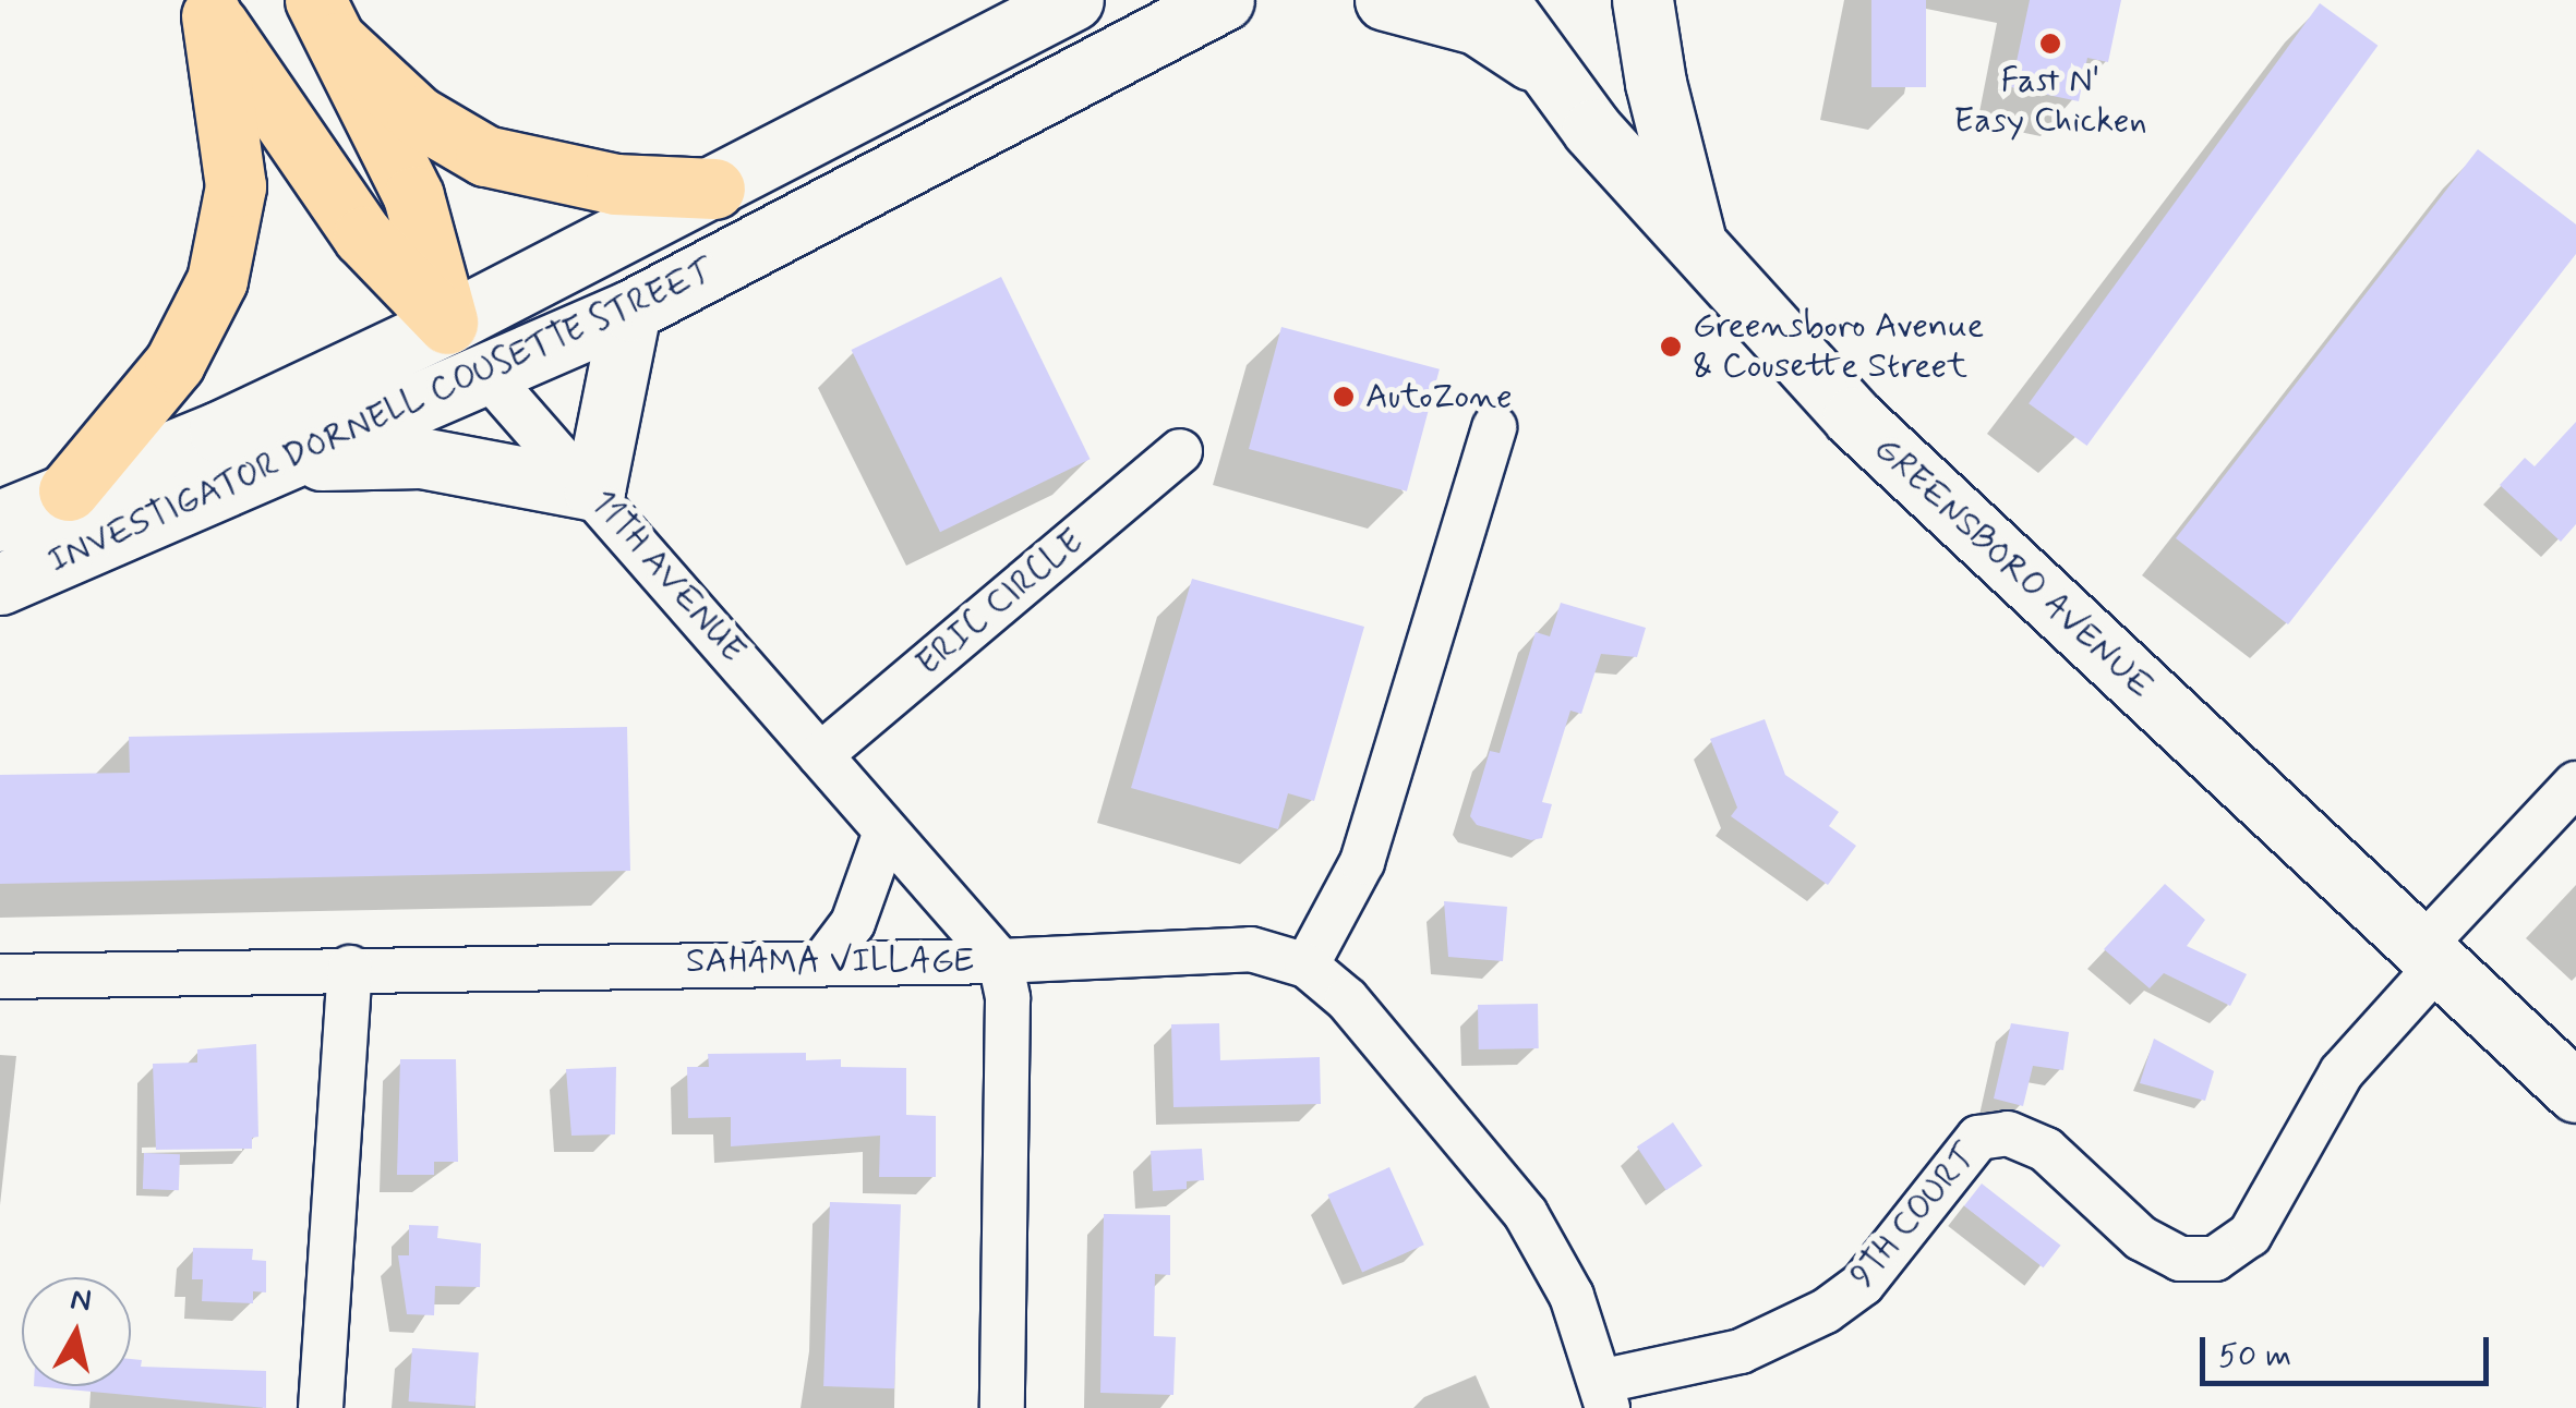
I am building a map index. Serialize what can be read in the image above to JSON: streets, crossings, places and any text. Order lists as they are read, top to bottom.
{
  "streets": {
    "main road": ["INVESTIGATOR DORNELL COUSETTE STREET", "GREENSBORO AVENUE", "11TH AVENUE"],
    "street": ["ERIC CIRCLE", "SAHAMA VILLAGE", "9TH COURT"]
  },
  "crossings": [
    ["INVESTIGATOR DORNELL COUSETTE STREET", "11TH AVENUE"],
    ["GREENSBORO AVENUE", "9TH COURT"],
    ["11TH AVENUE", "ERIC CIRCLE"],
    ["11TH AVENUE", "SAHAMA VILLAGE"],
    ["SAHAMA VILLAGE", "9TH COURT"]
  ],
  "places": ["Fast N' Easy Chicken", "Greensboro Avenue & Cousette Street", "AutoZone"],
  "scale_bar": "50 m",
  "north": "top"
}
